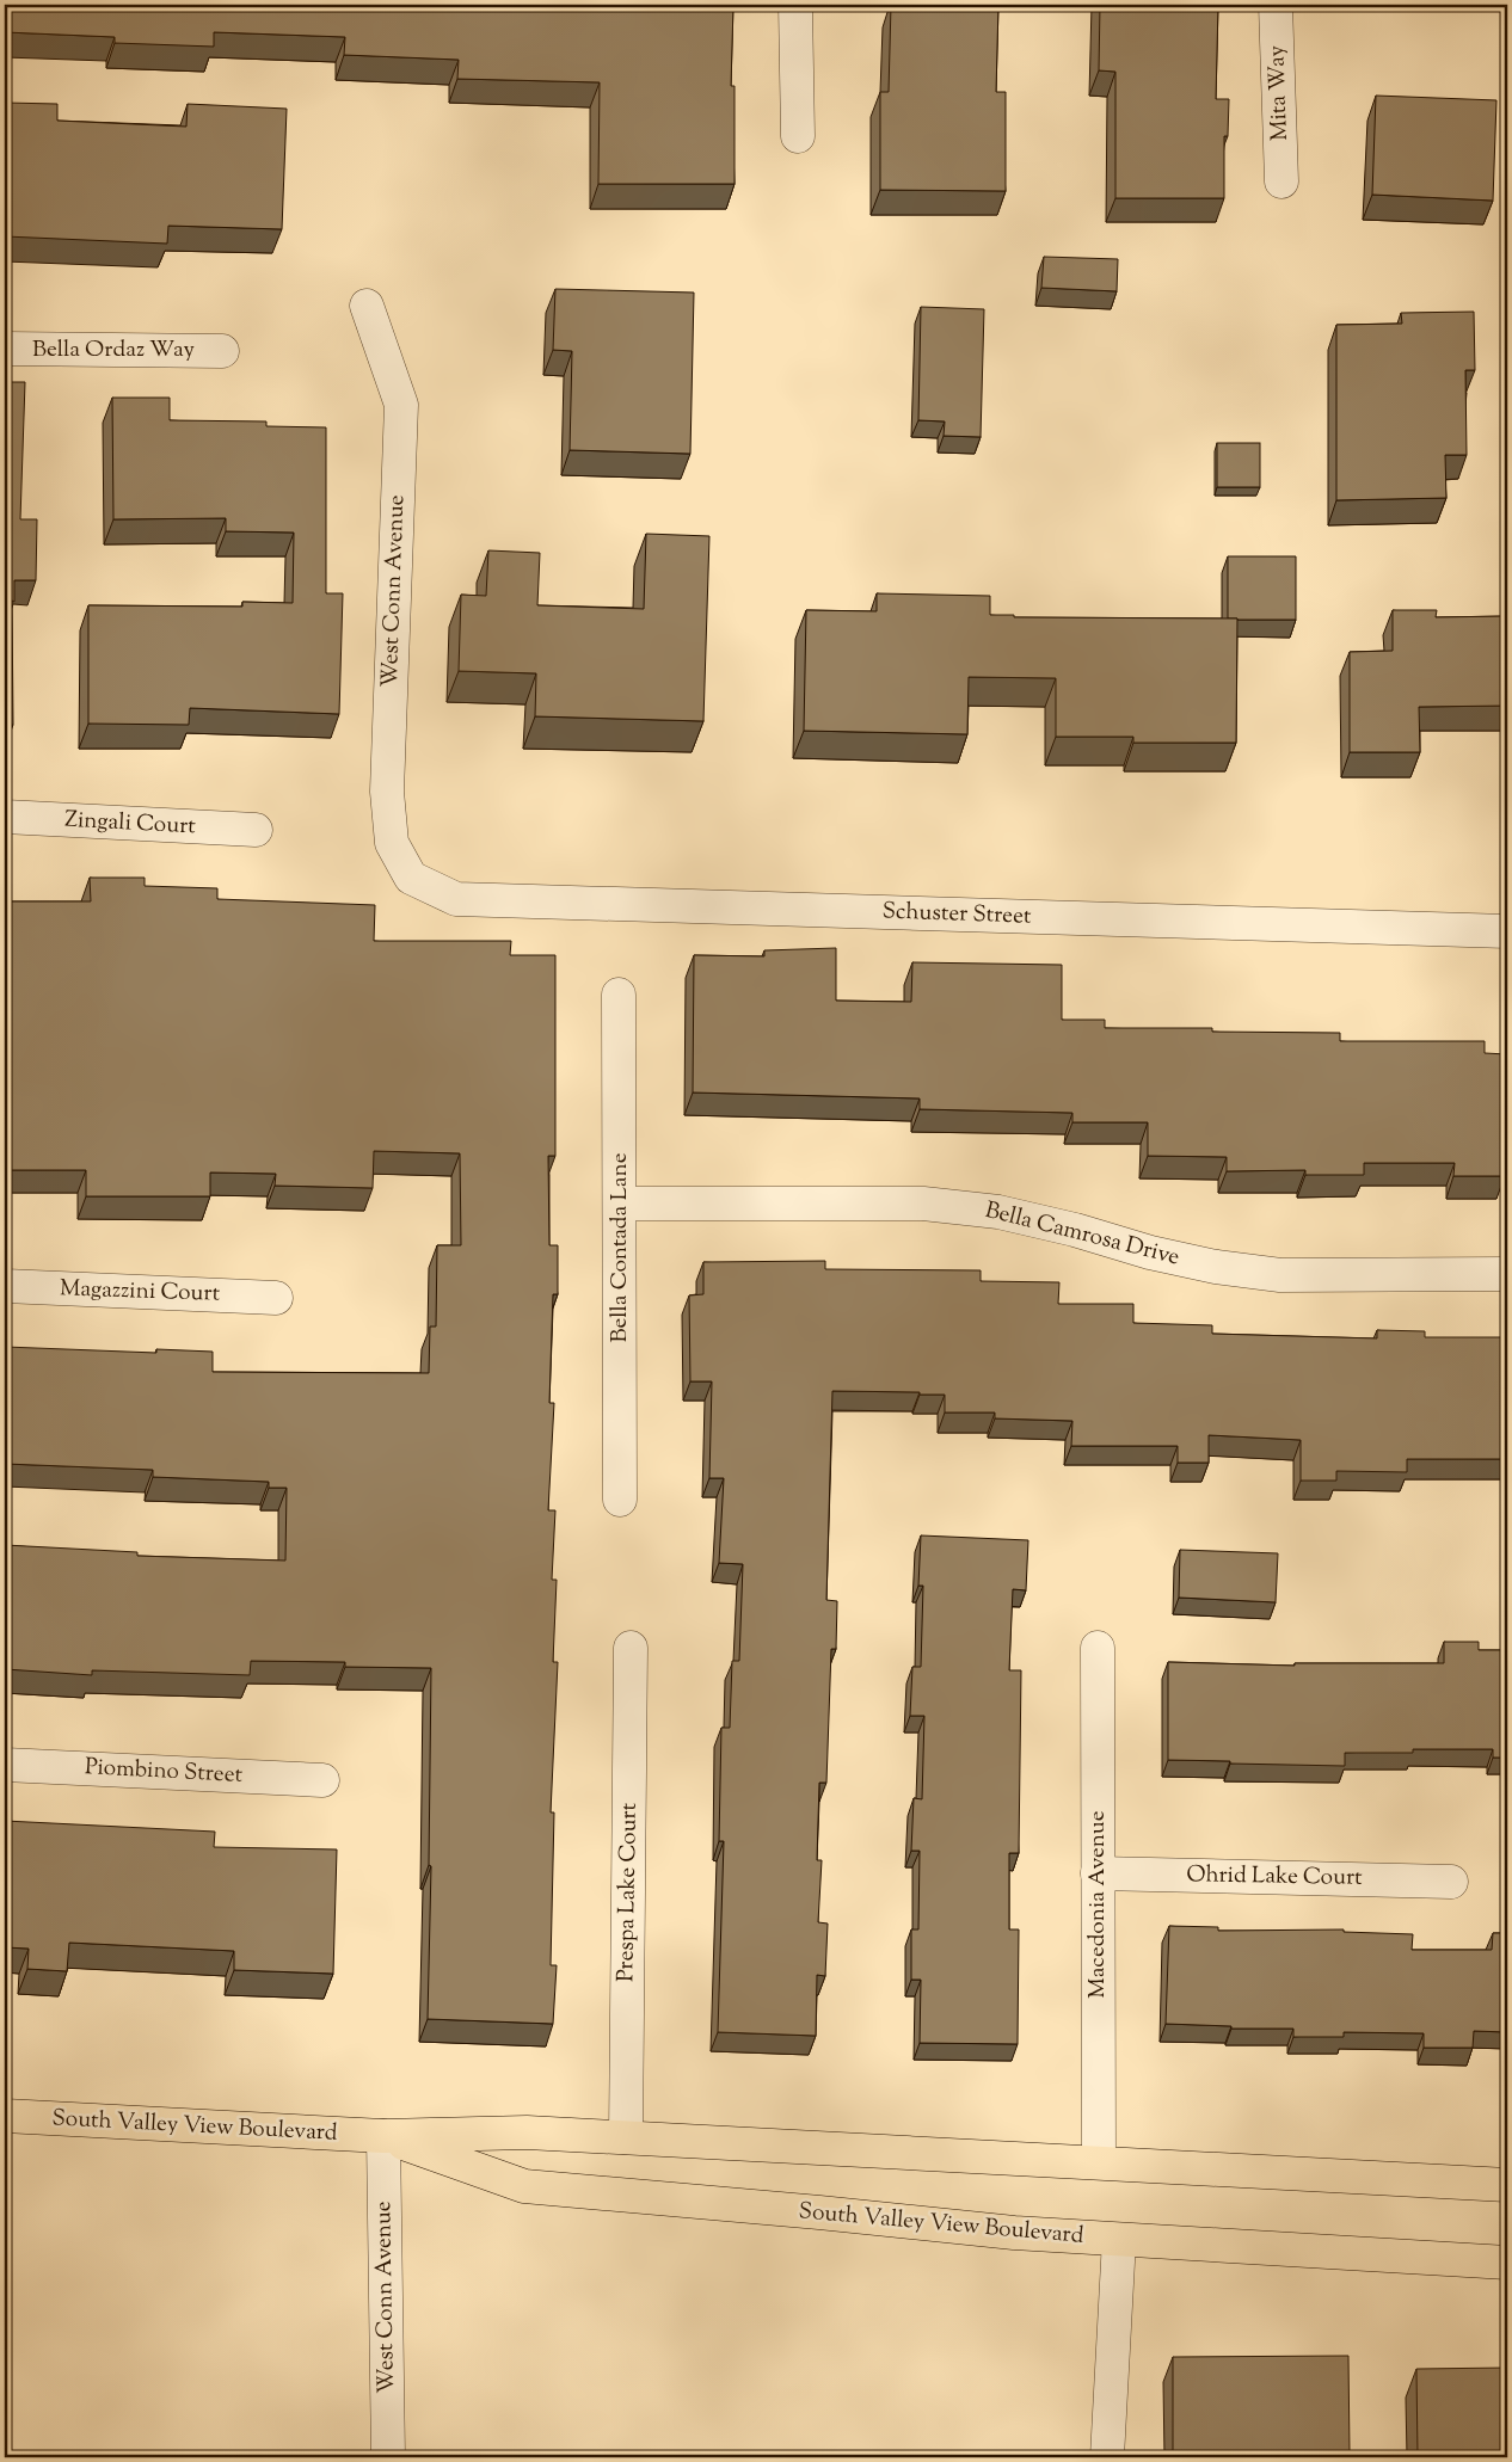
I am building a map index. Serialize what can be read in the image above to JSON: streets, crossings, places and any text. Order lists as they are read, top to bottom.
{
  "streets": {
    "main road": ["South Valley View Boulevard"],
    "street": [
      "Mita Way",
      "Bella Ordaz Way",
      "West Conn Avenue",
      "Zingali Court",
      "Schuster Street",
      "Bella Camrosa Drive",
      "Bella Contada Lane",
      "Magazzini Court",
      "Piombino Street",
      "Ohrid Lake Court",
      "Prespa Lake Court",
      "Macedonia Avenue"
    ]
  },
  "crossings": [
    ["West Conn Avenue", "Schuster Street"],
    ["West Conn Avenue", "South Valley View Boulevard"],
    ["Bella Camrosa Drive", "Bella Contada Lane"],
    ["Ohrid Lake Court", "Macedonia Avenue"],
    ["Prespa Lake Court", "South Valley View Boulevard"],
    ["Macedonia Avenue", "South Valley View Boulevard"]
  ]
}
